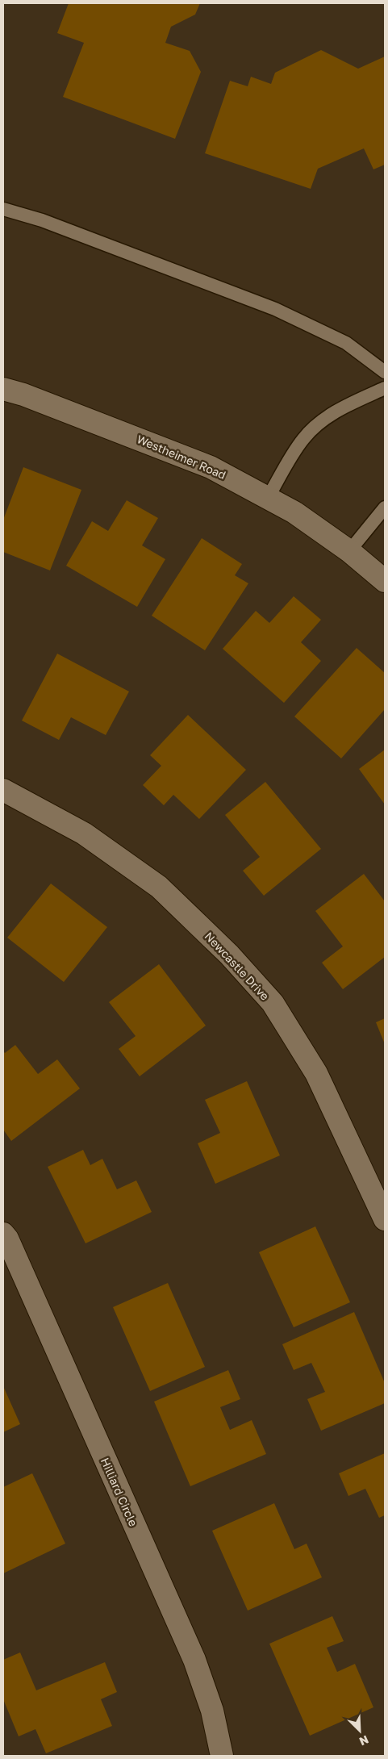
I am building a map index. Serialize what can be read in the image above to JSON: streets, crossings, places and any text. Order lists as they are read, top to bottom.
{
  "streets": {
    "street": ["Westheimer Road", "Newcastle Drive", "Hilliard Circle"]
  },
  "north": "bottom right"
}
